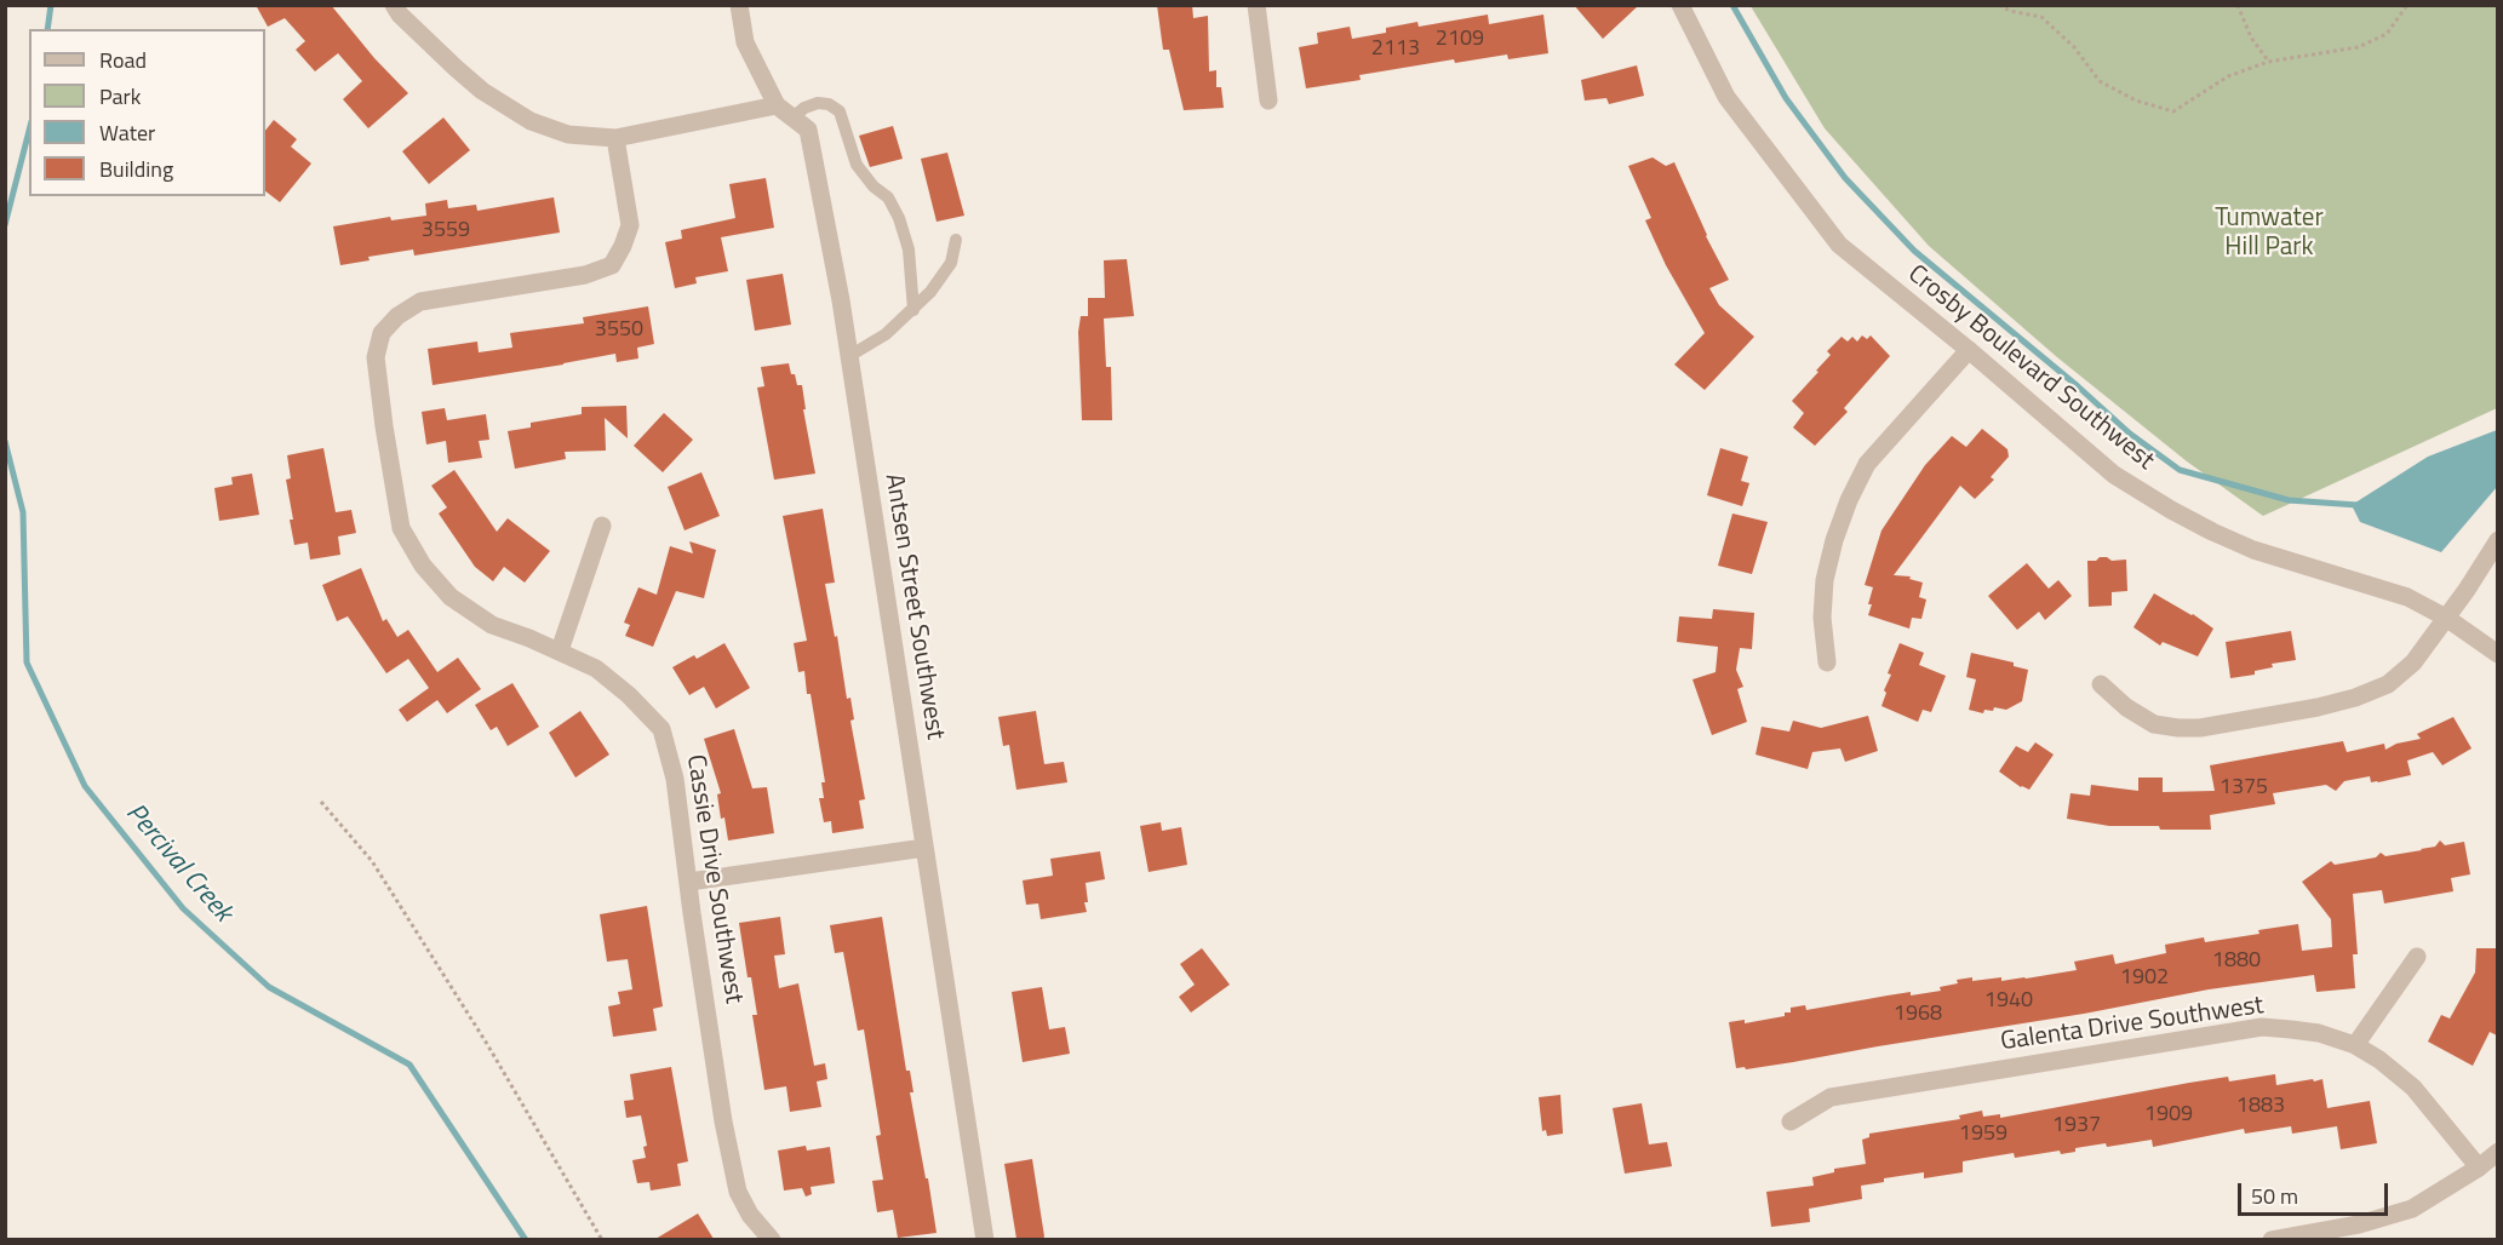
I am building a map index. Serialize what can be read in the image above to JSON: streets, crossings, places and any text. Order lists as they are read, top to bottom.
{
  "streets": {
    "street": [
      "Crosby Boulevard Southwest",
      "Antsen Street Southwest",
      "Cassie Drive Southwest",
      "Galenta Drive Southwest"
    ]
  },
  "water": ["Percival Creek"],
  "parks": ["Tumwater Hill Park"],
  "house_numbers": [
    "2109",
    "2113",
    "3559",
    "3550",
    "1375",
    "1880",
    "1902",
    "1940",
    "1968",
    "1883",
    "1909",
    "1937",
    "1959"
  ],
  "legend": [
    "Road",
    "Park",
    "Water",
    "Building"
  ],
  "scale_bar": "50 m"
}
